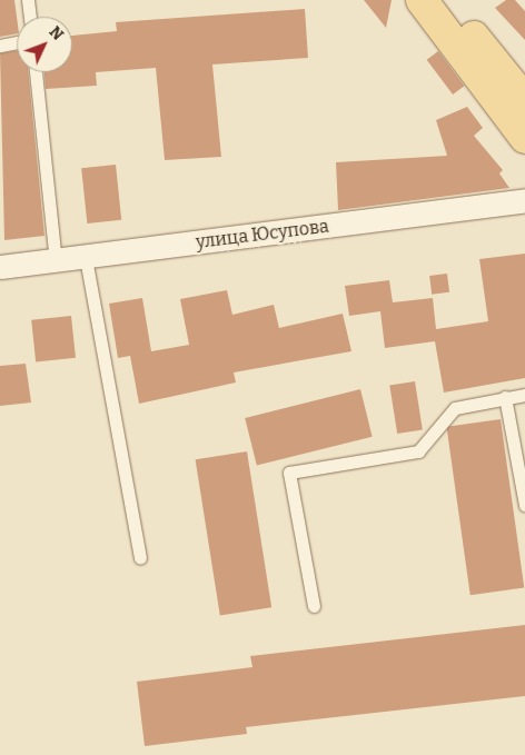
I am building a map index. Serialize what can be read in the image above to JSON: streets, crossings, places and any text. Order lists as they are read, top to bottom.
{
  "streets": {
    "street": ["улица Юсупова"]
  },
  "north": "top right"
}
